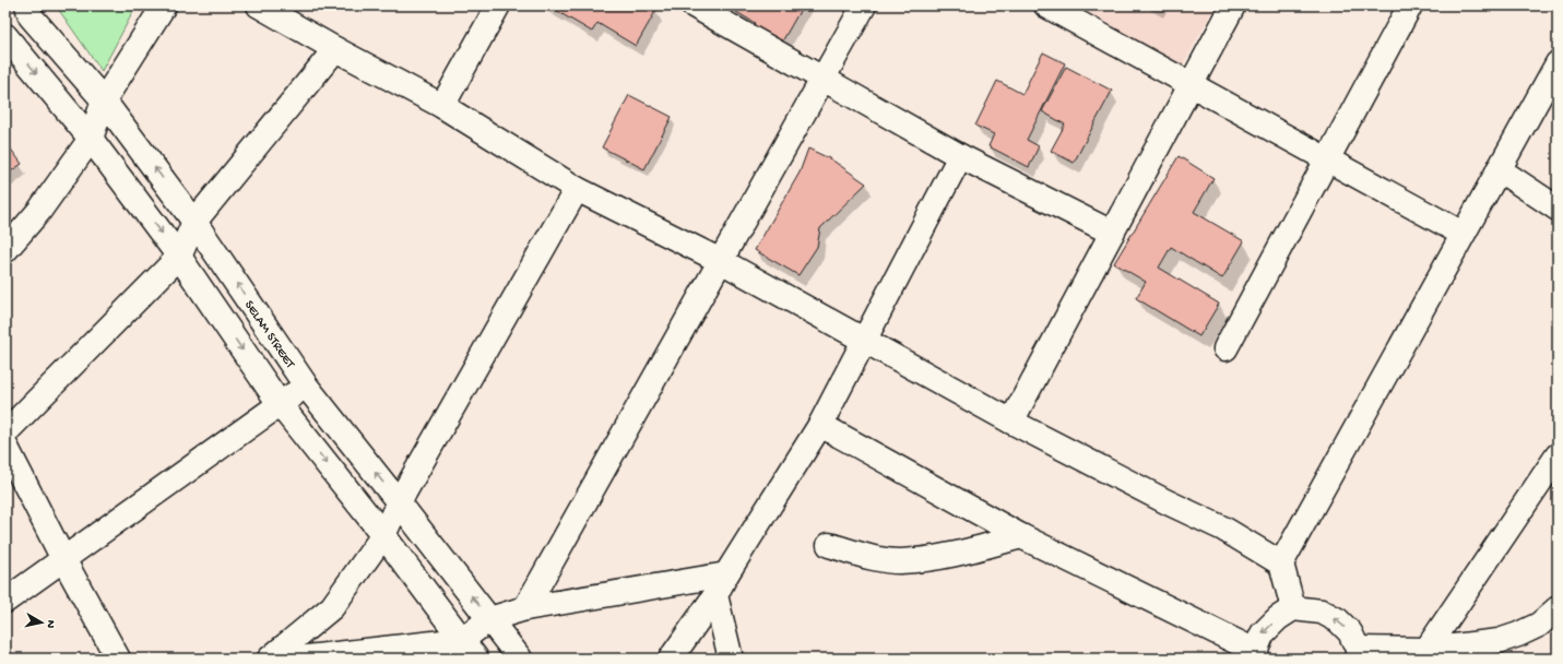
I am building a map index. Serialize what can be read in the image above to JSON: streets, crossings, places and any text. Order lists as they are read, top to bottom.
{
  "streets": {
    "street": ["SELAM STREET"]
  },
  "north": "right"
}
